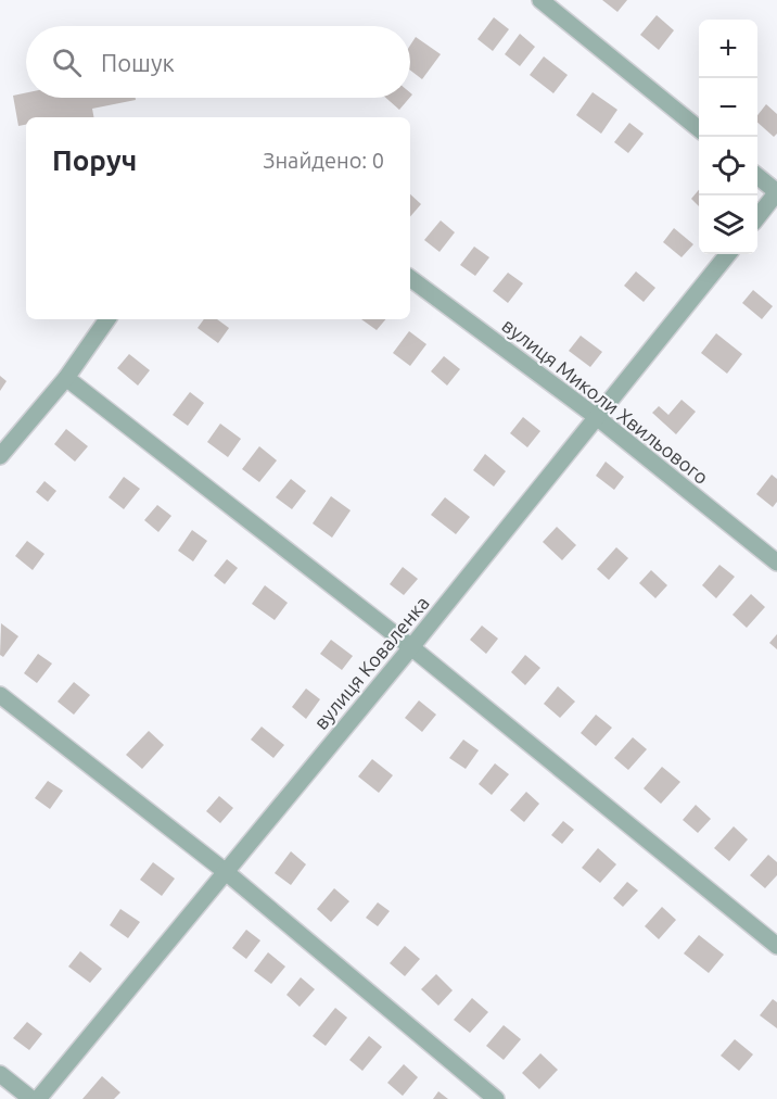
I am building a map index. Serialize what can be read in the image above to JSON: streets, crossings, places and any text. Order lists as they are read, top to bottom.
{
  "streets": {
    "street": ["вулиця Миколи Хвильового", "вулиця Коваленка"]
  },
  "crossings": [
    ["вулиця Миколи Хвильового", "вулиця Коваленка"]
  ],
  "page": {
    "map_buttons": ["+", "−"],
    "search": "Пошук",
    "heading": ["Поруч", "Знайдено: 0"]
  }
}
